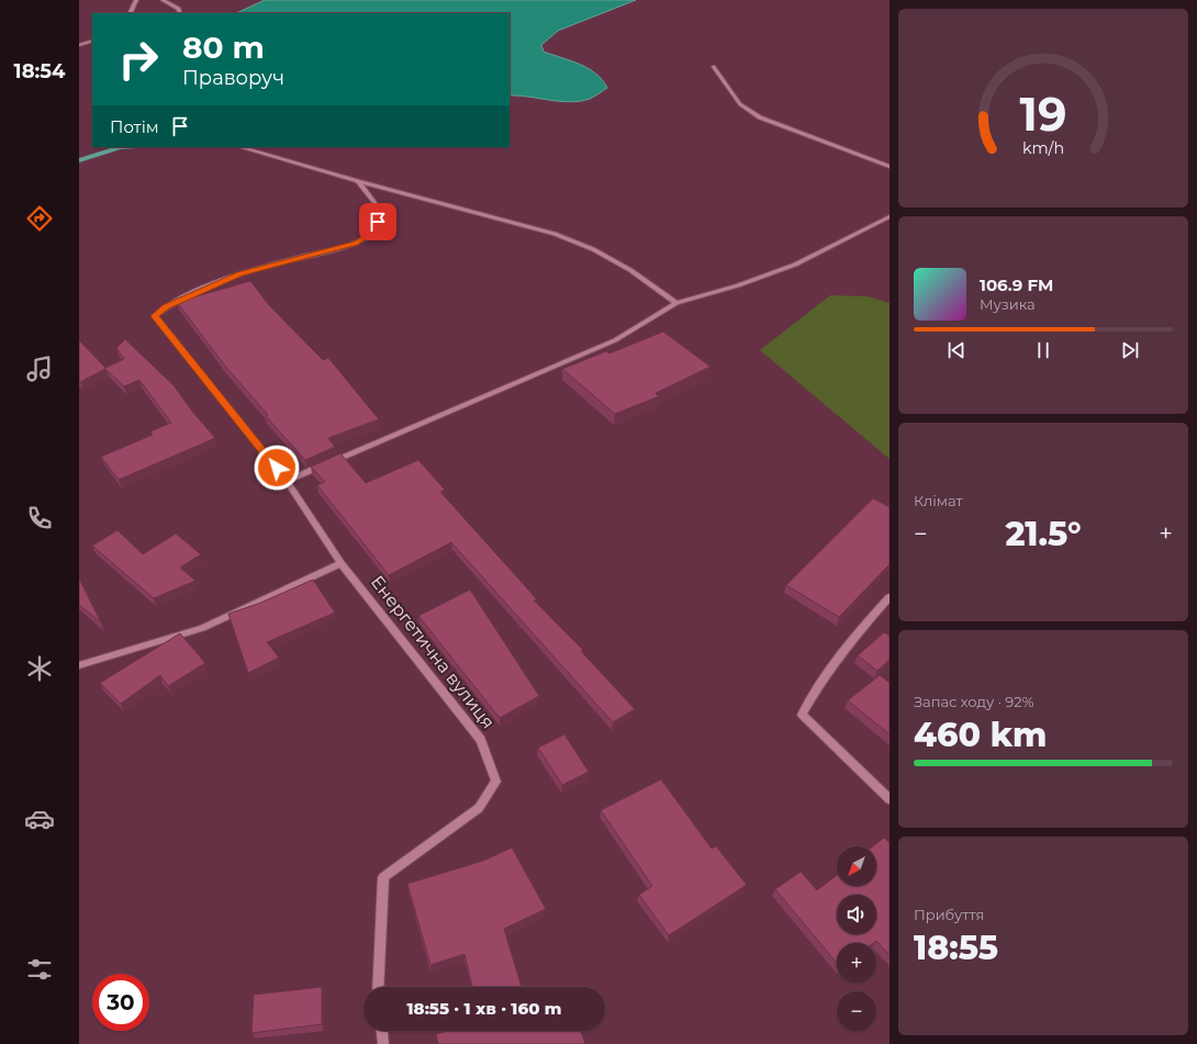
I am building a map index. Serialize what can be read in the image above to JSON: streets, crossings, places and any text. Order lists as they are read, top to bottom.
{
  "streets": {
    "street": ["Енергетична вулиця"]
  },
  "north": "bottom left",
  "page": {
    "tabs": "18:54",
    "turn": ["80 m", "Праворуч"],
    "then": "Потім",
    "song": ["106.9 FM", "Музика"],
    "tile": [
      "Клімат",
      ["Запас ходу · 92%", "460 km"],
      ["Прибуття", "18:55"]
    ],
    "heat": ["−", "21.5°", "+"],
    "map_buttons": ["+", "−"],
    "limit": "30",
    "trip": "18:55 · 1 хв · 160 m",
    "gauge": ["19", "km/h"]
  }
}
